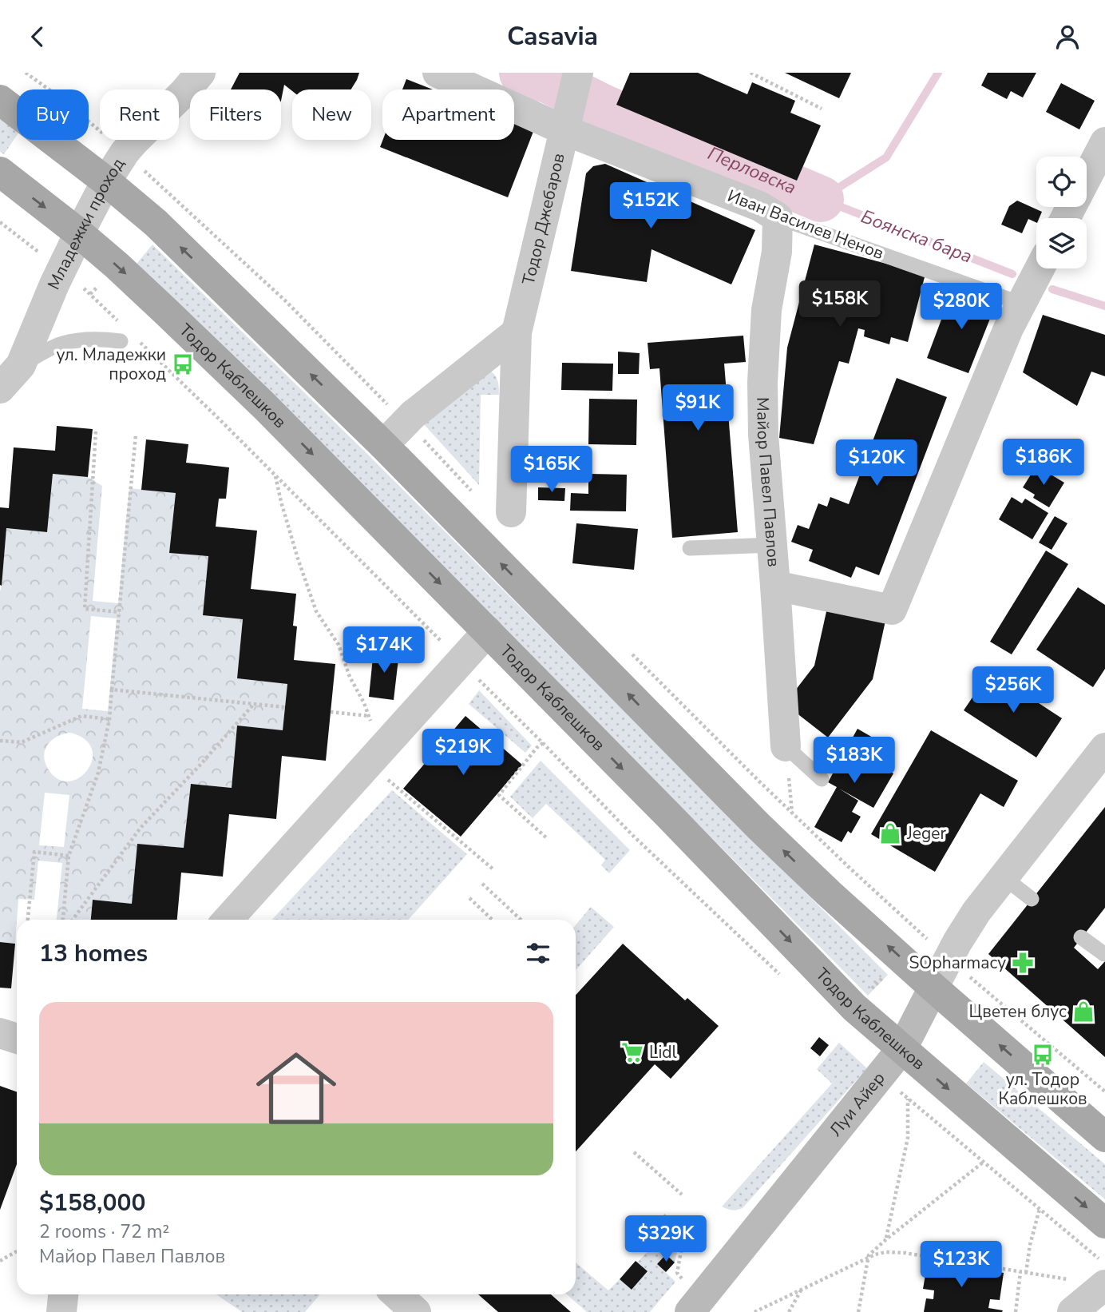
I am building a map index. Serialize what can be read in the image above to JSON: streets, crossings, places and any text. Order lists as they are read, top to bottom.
{
  "streets": {
    "main road": ["Тодор Каблешков", "Луи Айер"],
    "street": [
      "Тодор Джебаров",
      "Младежки проход",
      "Иван Василев Ненов",
      "Майор Павел Павлов"
    ]
  },
  "crossings": [
    ["Тодор Джебаров", "Иван Василев Ненов"],
    ["Младежки проход", "Тодор Каблешков"],
    ["Иван Василев Ненов", "Майор Павел Павлов"],
    ["Тодор Каблешков", "Луи Айер"]
  ],
  "water": ["Перловска", "Боянска бара"],
  "places": {
    "bus stop": ["ул. Младежки проход", "ул. Тодор Каблешков"],
    "shop": ["Jeger", "Цветен блус"],
    "pharmacy": ["SOpharmacy"],
    "supermarket": ["Lidl"]
  },
  "page": {
    "header": "Casavia",
    "chip": [
      "Buy",
      "Rent",
      "Filters",
      "New",
      "Apartment"
    ],
    "price": [
      "$152K",
      "$158K",
      "$280K",
      "$91K",
      "$186K",
      "$120K",
      "$165K",
      "$174K",
      "$256K",
      "$219K",
      "$183K",
      "$329K",
      "$123K"
    ],
    "heading": "13 homes",
    "list": [
      {
        "name": "$158,000",
        "note": "2 rooms · 72 m² · Майор Павел Павлов"
      }
    ]
  }
}
